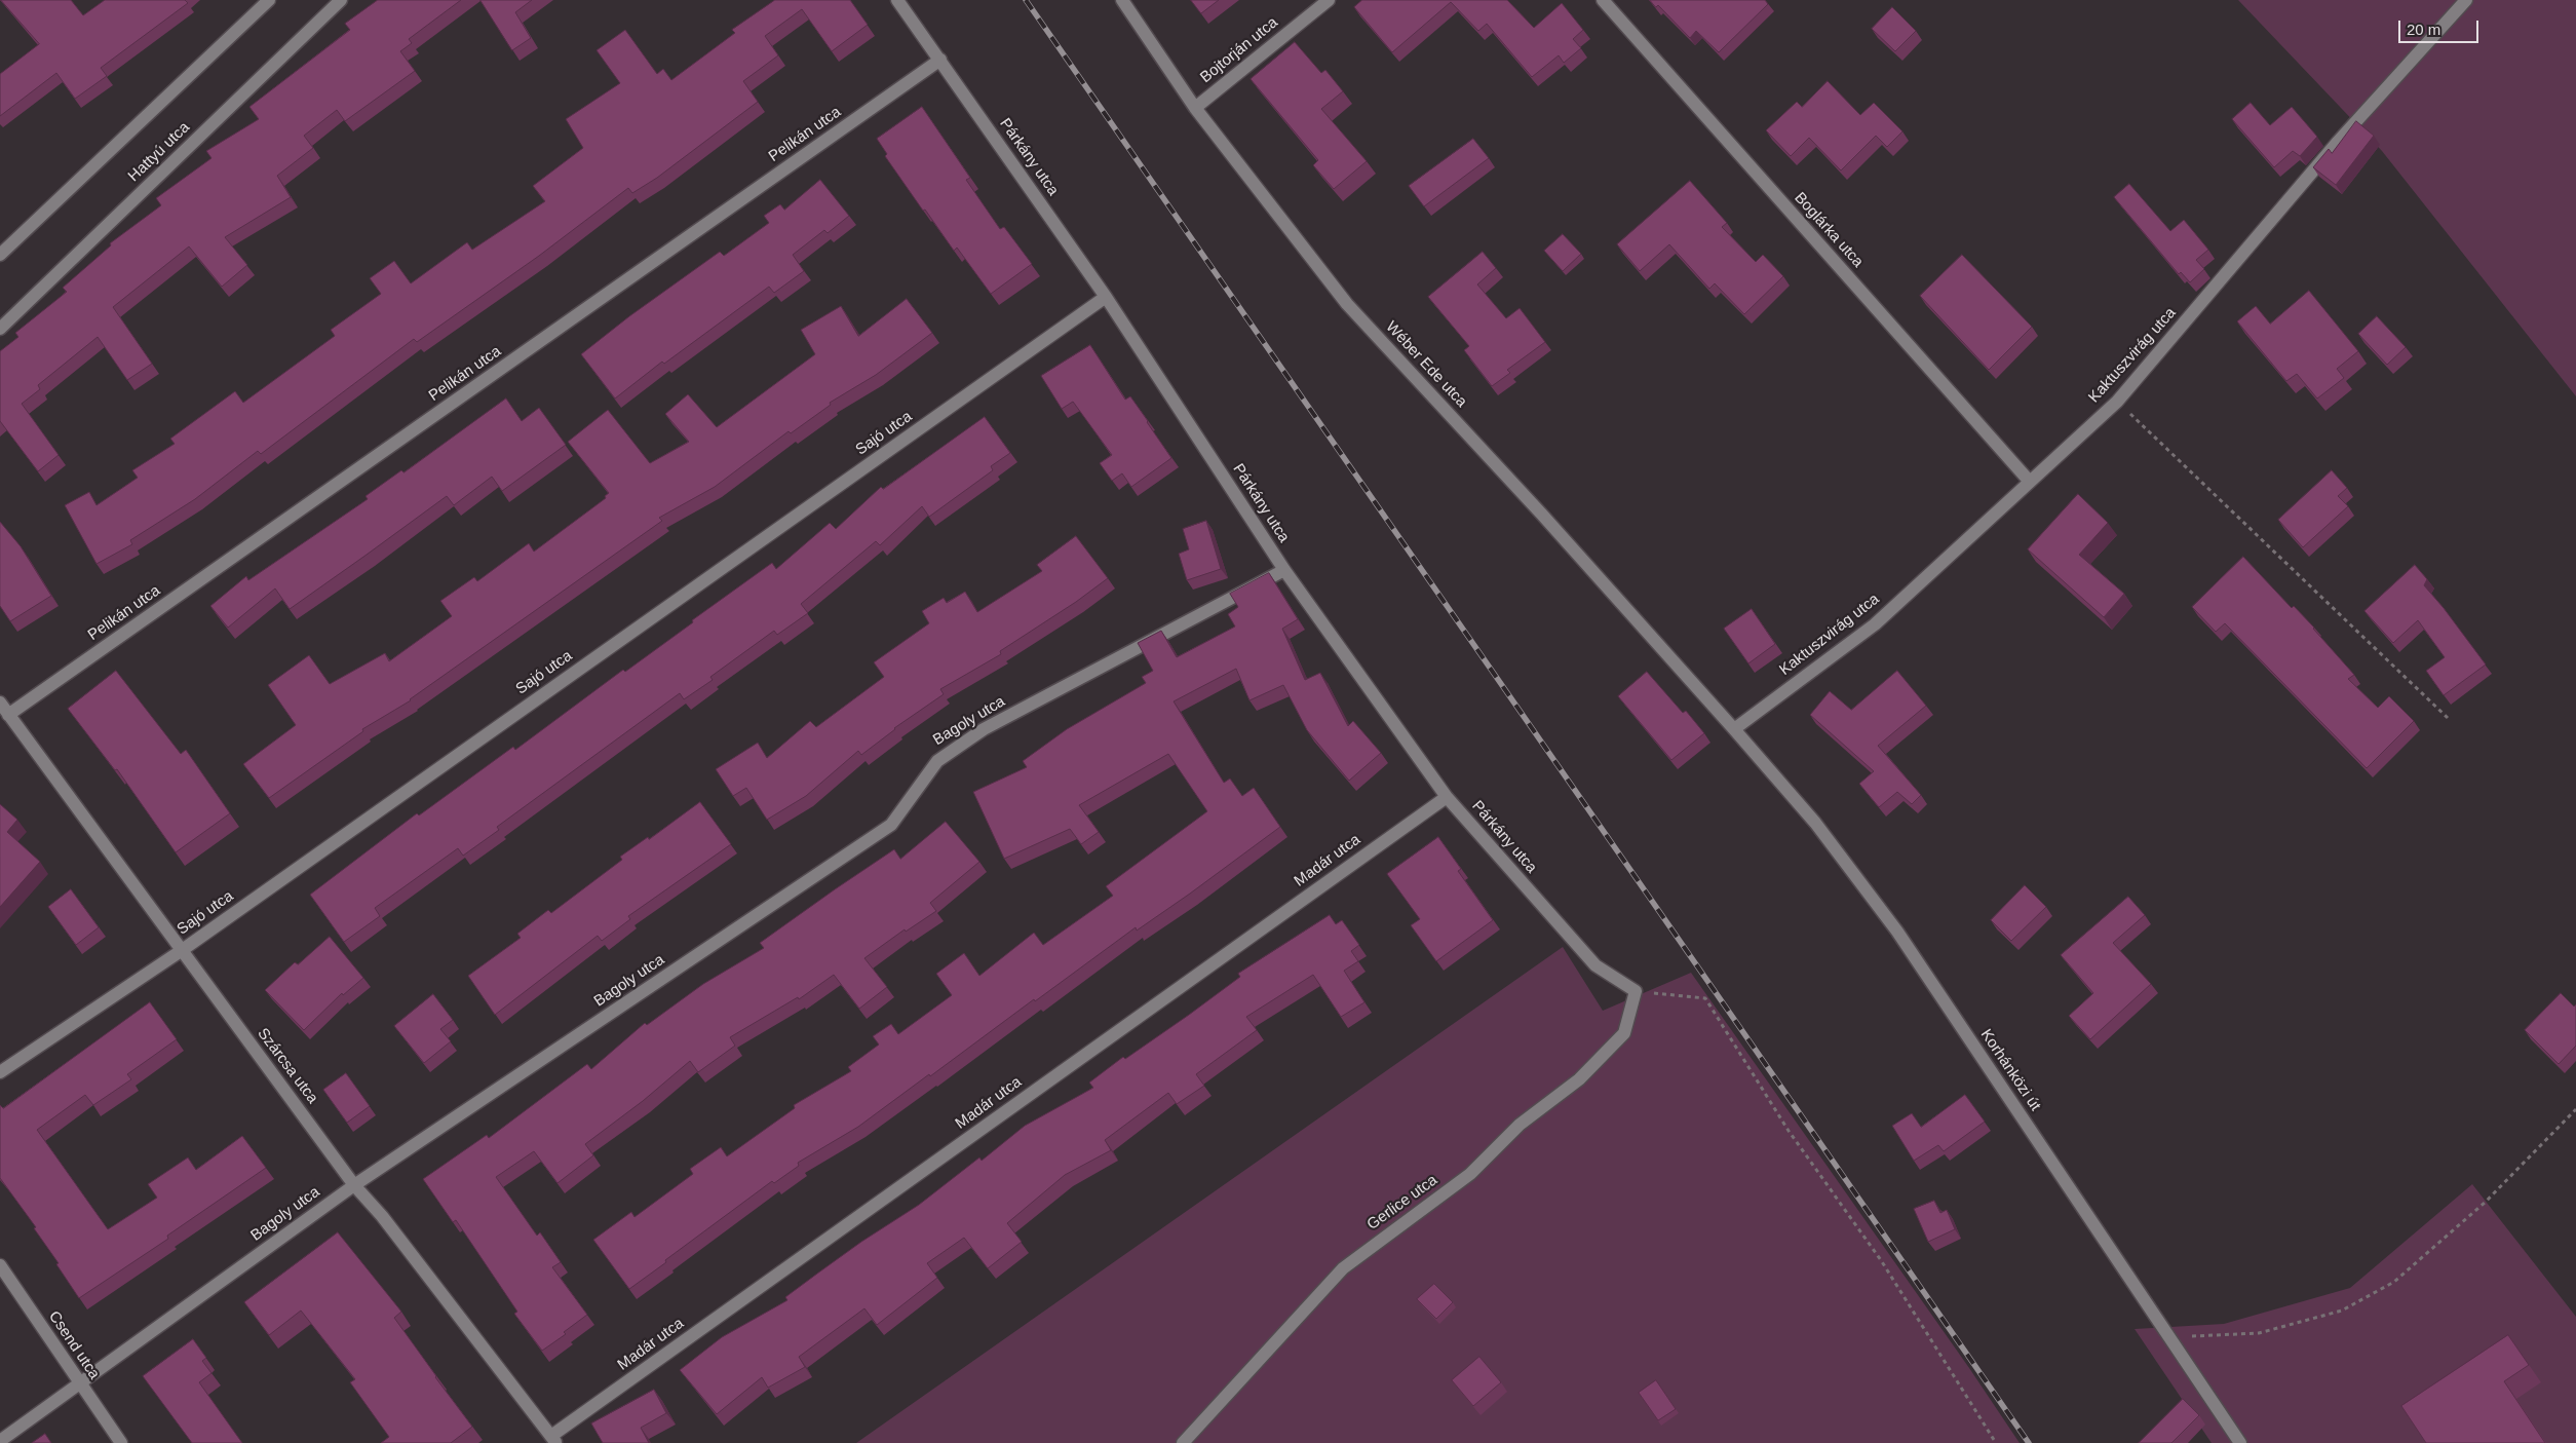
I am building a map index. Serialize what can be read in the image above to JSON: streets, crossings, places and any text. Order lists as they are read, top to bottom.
{
  "streets": {
    "street": [
      "Bojtorján utca",
      "Pelikán utca",
      "Hattyú utca",
      "Párkány utca",
      "Boglárka utca",
      "Kaktuszvirág utca",
      "Wéber Ede utca",
      "Sajó utca",
      "Bagoly utca",
      "Madár utca",
      "Szárcsa utca",
      "Korhánközi út",
      "Gerlice utca",
      "Csend utca"
    ]
  },
  "crossings": [
    ["Bojtorján utca", "Wéber Ede utca"],
    ["Pelikán utca", "Párkány utca"],
    ["Pelikán utca", "Szárcsa utca"],
    ["Párkány utca", "Sajó utca"],
    ["Párkány utca", "Bagoly utca"],
    ["Párkány utca", "Madár utca"],
    ["Párkány utca", "Gerlice utca"],
    ["Boglárka utca", "Kaktuszvirág utca"],
    ["Kaktuszvirág utca", "Wéber Ede utca"],
    ["Kaktuszvirág utca", "Korhánközi út"],
    ["Wéber Ede utca", "Korhánközi út"],
    ["Sajó utca", "Szárcsa utca"],
    ["Bagoly utca", "Szárcsa utca"],
    ["Bagoly utca", "Csend utca"],
    ["Madár utca", "Szárcsa utca"]
  ],
  "scale_bar": "20 m"
}
